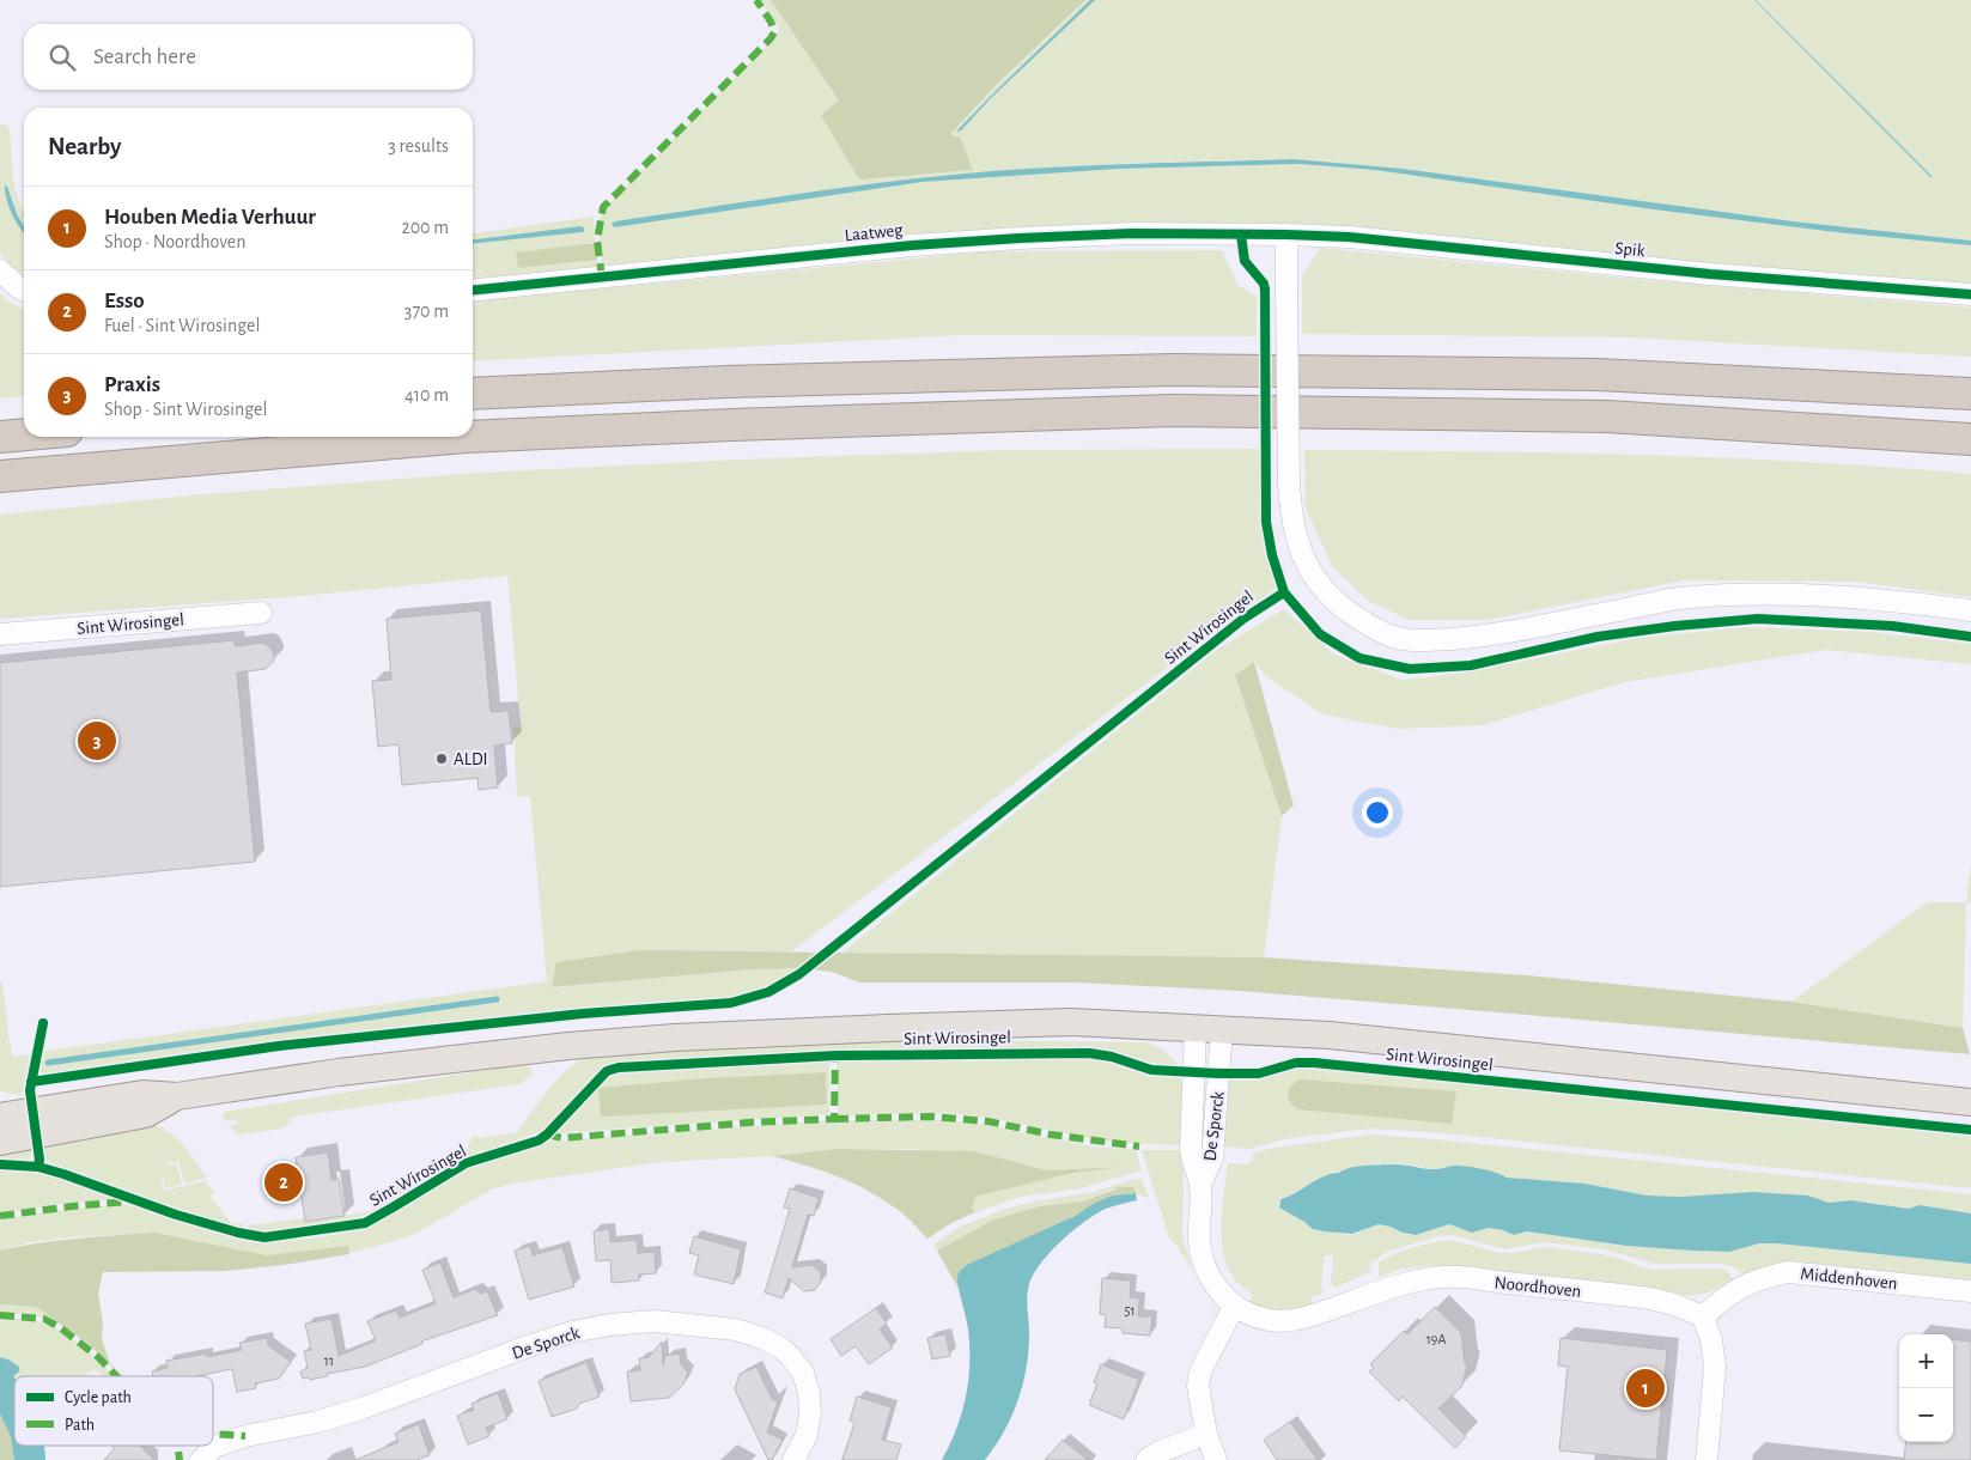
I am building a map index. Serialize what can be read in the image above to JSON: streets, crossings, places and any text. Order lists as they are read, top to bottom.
{
  "streets": {
    "main road": ["Sint Wirosingel"],
    "street": [
      "Laatweg",
      "Spik",
      "De Sporck",
      "Middenhoven",
      "Noordhoven"
    ]
  },
  "crossings": [
    ["Laatweg", "Spik"],
    ["Sint Wirosingel", "De Sporck"],
    ["De Sporck", "Noordhoven"],
    ["Middenhoven", "Noordhoven"]
  ],
  "places": ["ALDI"],
  "house_numbers": ["51", "19A", "11"],
  "legend": ["Cycle path", "Path"],
  "page": {
    "search": "Search here",
    "heading": ["Nearby", "3 results"],
    "list": [
      {
        "mark": "1",
        "name": "Houben Media Verhuur",
        "note": "Shop · Noordhoven",
        "value": "200 m"
      },
      {
        "mark": "2",
        "name": "Esso",
        "note": "Fuel · Sint Wirosingel",
        "value": "370 m"
      },
      {
        "mark": "3",
        "name": "Praxis",
        "note": "Shop · Sint Wirosingel",
        "value": "410 m"
      }
    ],
    "pins": ["3", "2", "1"],
    "map_buttons": ["+", "−"]
  }
}
